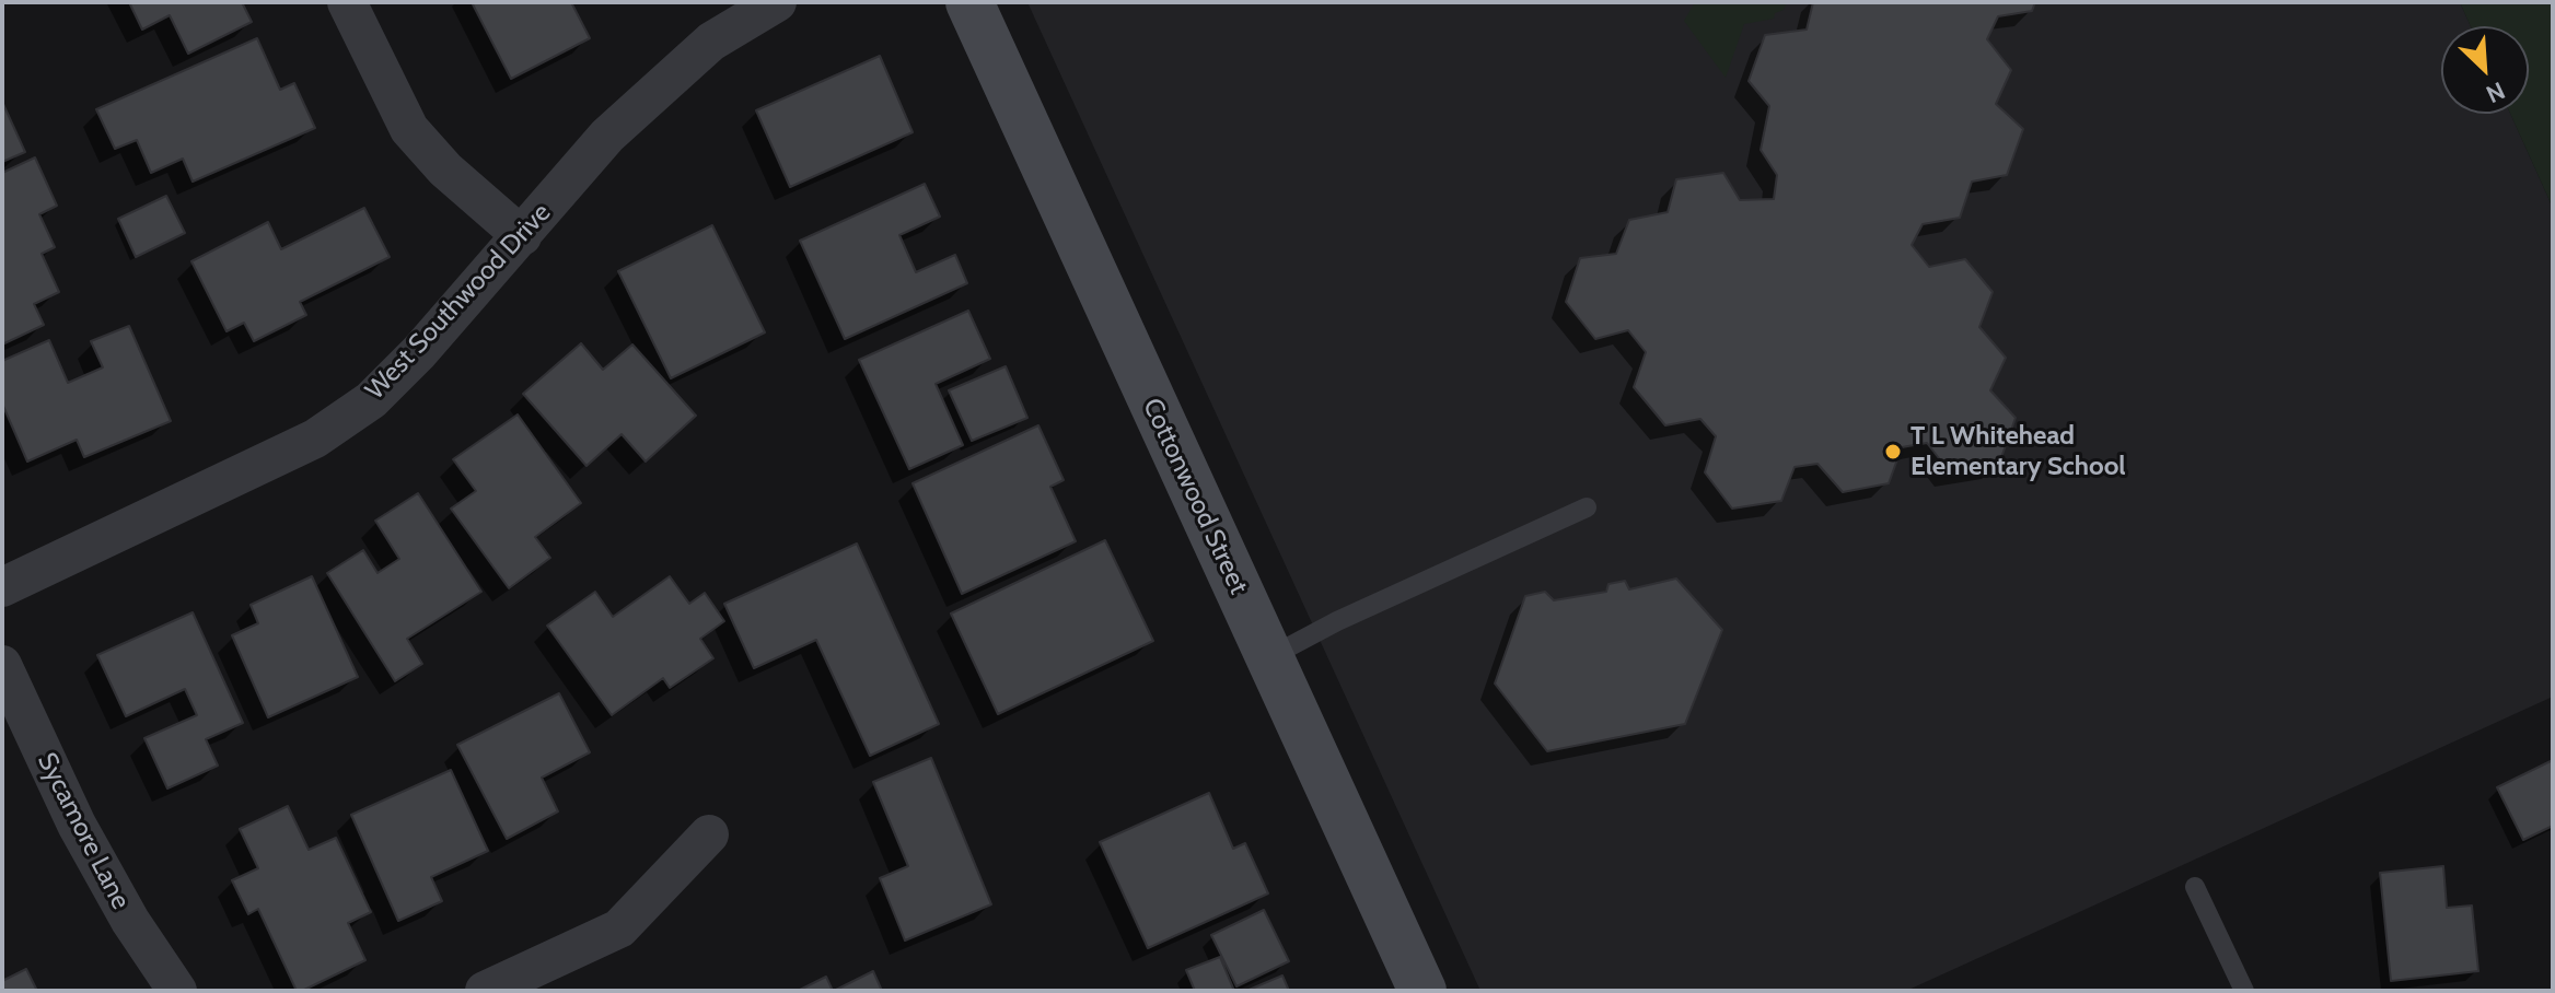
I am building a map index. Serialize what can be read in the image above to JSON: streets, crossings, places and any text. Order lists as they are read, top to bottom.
{
  "streets": {
    "street": ["West Southwood Drive", "Cottonwood Street", "Sycamore Lane"]
  },
  "places": ["T L Whitehead Elementary School"],
  "north": "bottom right"
}
